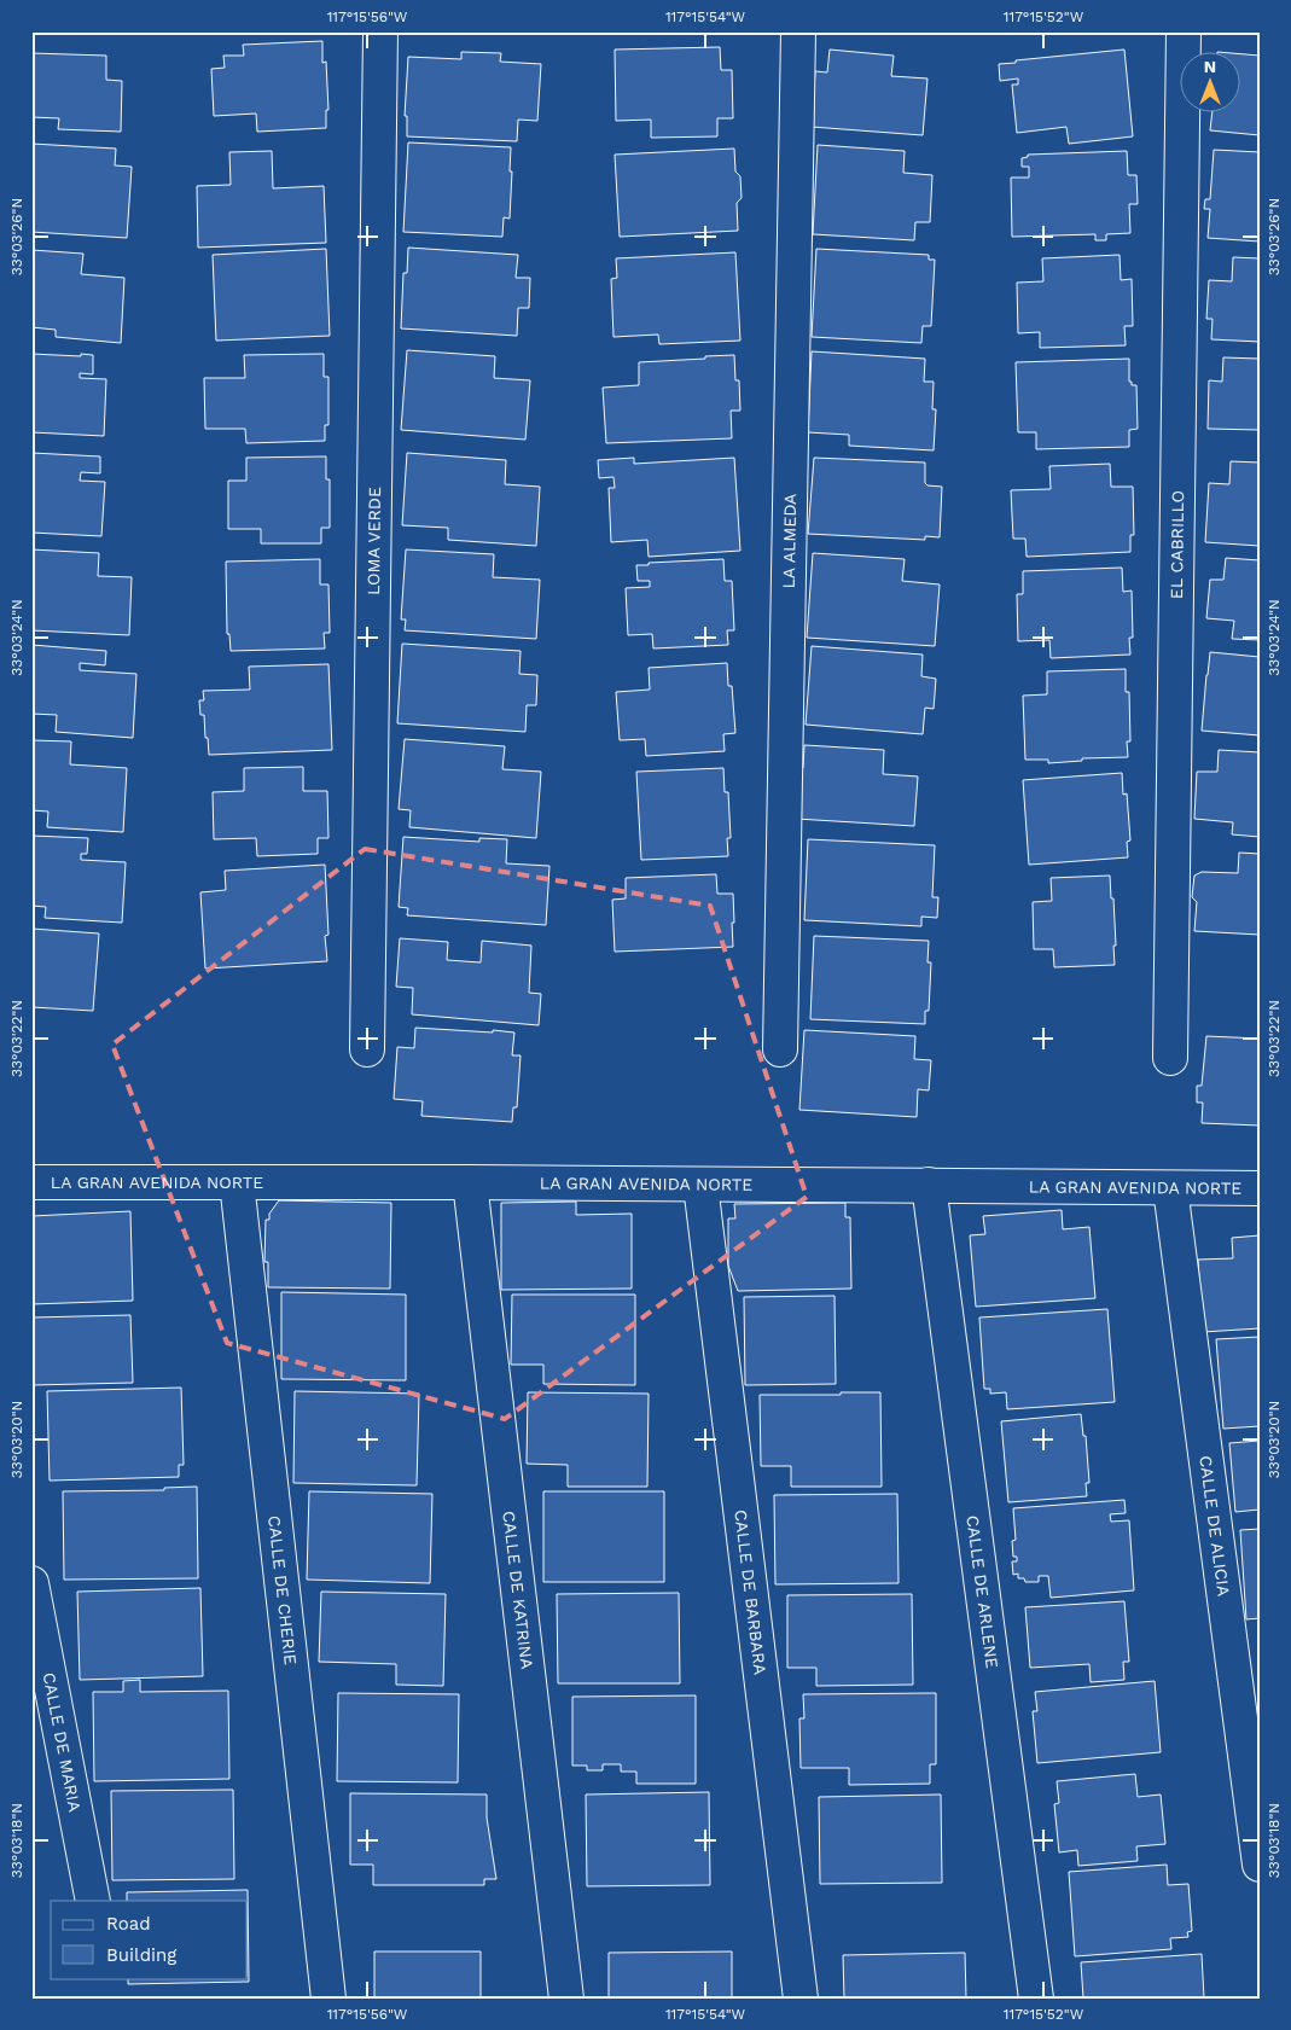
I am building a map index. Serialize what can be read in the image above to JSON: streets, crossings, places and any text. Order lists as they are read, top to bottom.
{
  "streets": {
    "street": [
      "LOMA VERDE",
      "LA ALMEDA",
      "EL CABRILLO",
      "LA GRAN AVENIDA NORTE",
      "CALLE DE ALICIA",
      "CALLE DE CHERIE",
      "CALLE DE KATRINA",
      "CALLE DE BARBARA",
      "CALLE DE ARLENE",
      "CALLE DE MARIA"
    ]
  },
  "crossings": [
    ["LA GRAN AVENIDA NORTE", "CALLE DE ALICIA"],
    ["LA GRAN AVENIDA NORTE", "CALLE DE CHERIE"],
    ["LA GRAN AVENIDA NORTE", "CALLE DE KATRINA"],
    ["LA GRAN AVENIDA NORTE", "CALLE DE BARBARA"],
    ["LA GRAN AVENIDA NORTE", "CALLE DE ARLENE"]
  ],
  "legend": ["Road", "Building"],
  "north": "top",
  "coordinates": [
    "117°15'56\"W",
    "117°15'54\"W",
    "117°15'52\"W",
    "33°03'26\"N",
    "33°03'24\"N",
    "33°03'22\"N",
    "33°03'20\"N",
    "33°03'18\"N"
  ]
}
